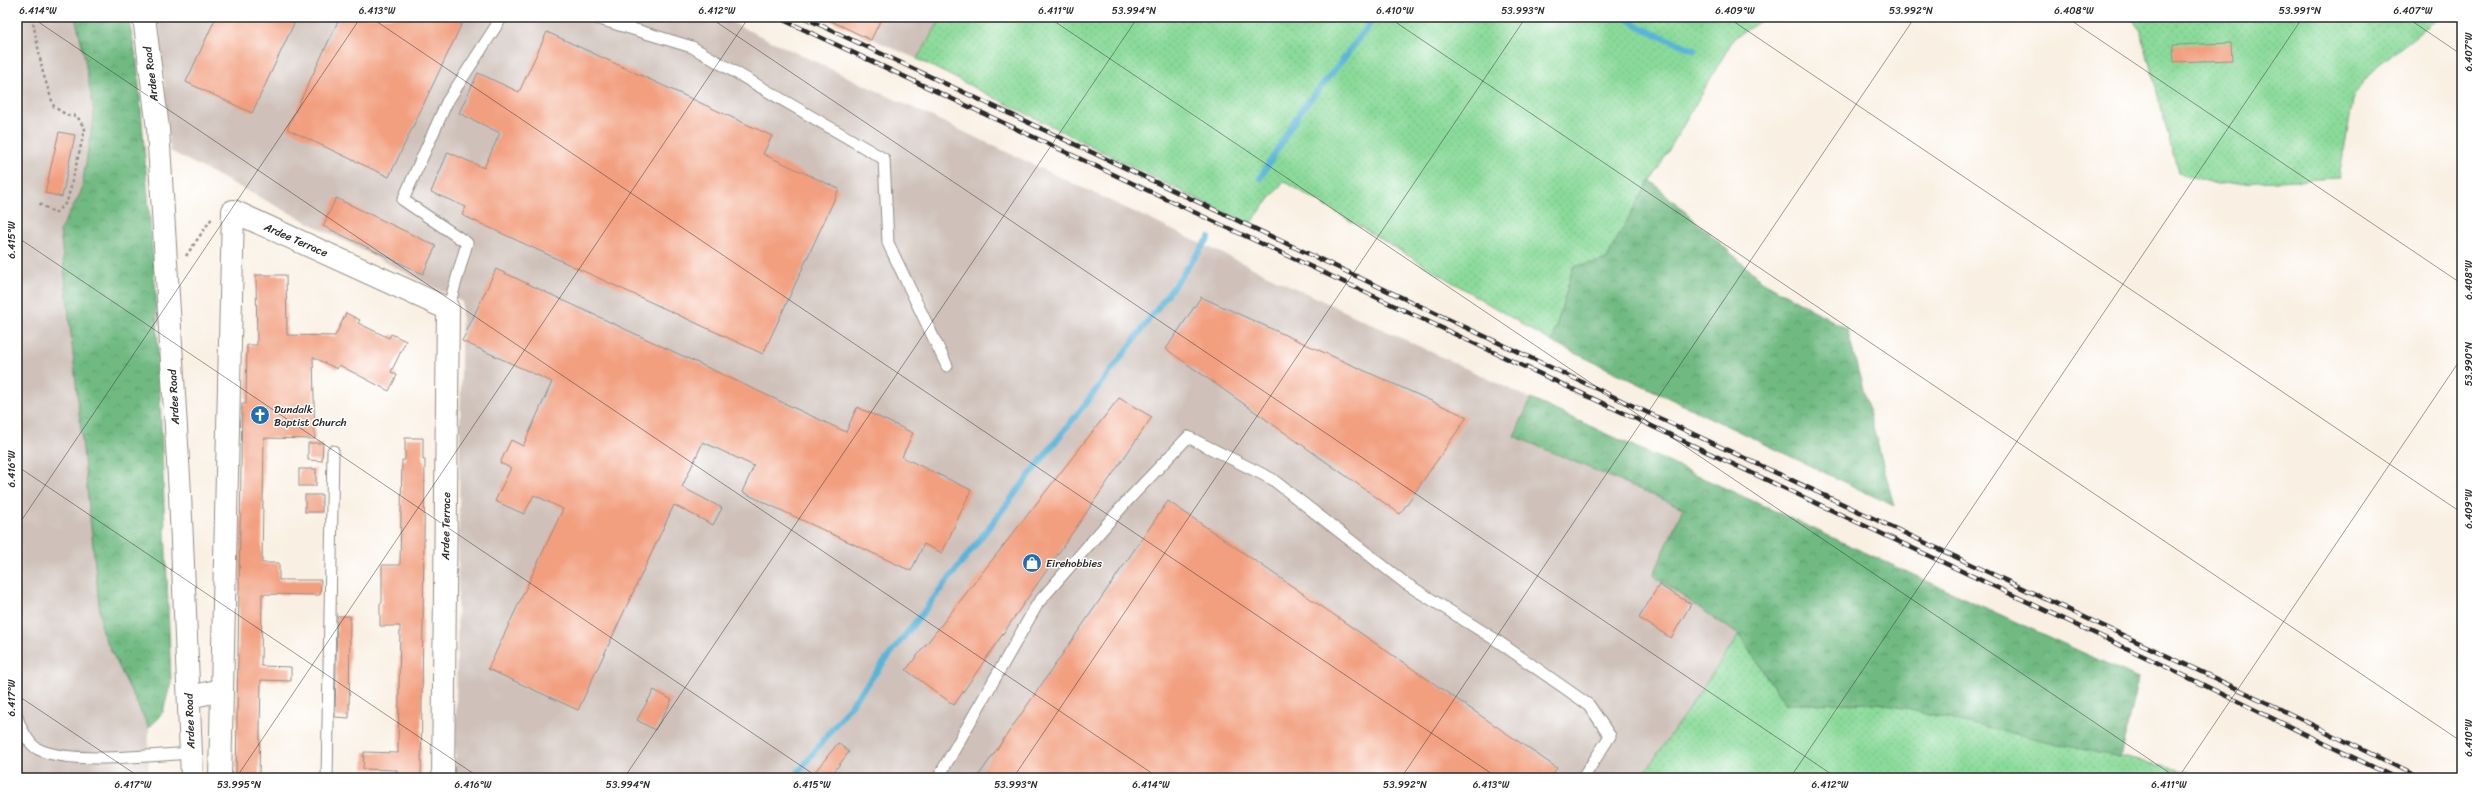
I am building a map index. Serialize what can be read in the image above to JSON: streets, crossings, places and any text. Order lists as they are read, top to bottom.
{
  "streets": {
    "street": ["Ardee Road", "Ardee Terrace"]
  },
  "places": {
    "church": ["Dundalk Baptist Church"],
    "shop": ["Eirehobbies"]
  },
  "coordinates": [
    "6.414°W",
    "6.413°W",
    "6.412°W",
    "6.411°W",
    "53.994°N",
    "6.410°W",
    "53.993°N",
    "6.409°W",
    "53.992°N",
    "6.408°W",
    "53.991°N",
    "6.407°W",
    "6.415°W",
    "53.990°N",
    "6.416°W",
    "6.417°W",
    "53.995°N"
  ]
}
